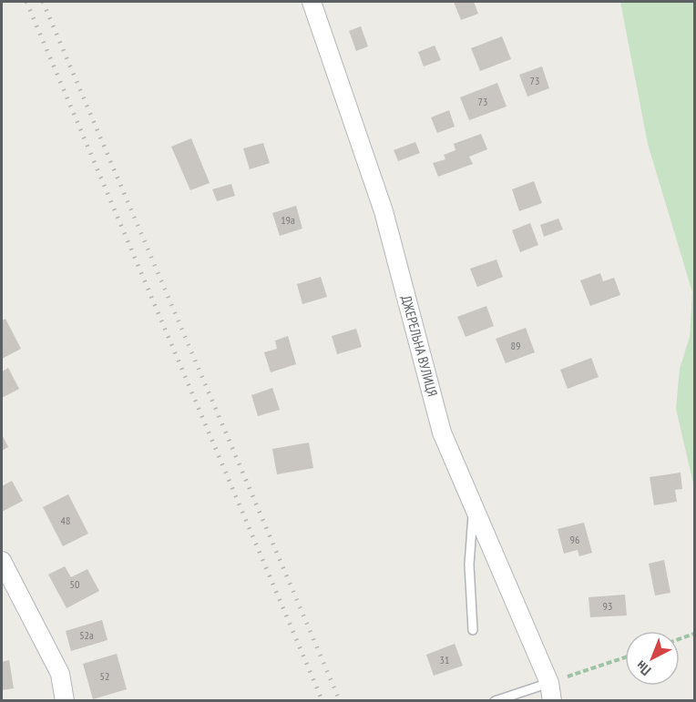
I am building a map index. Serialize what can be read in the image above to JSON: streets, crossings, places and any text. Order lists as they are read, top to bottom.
{
  "streets": {
    "street": ["ДЖЕРЕЛЬНА ВУЛИЦЯ"]
  },
  "house_numbers": [
    "73",
    "73",
    "19а",
    "89",
    "48",
    "96",
    "50",
    "93",
    "52а",
    "31",
    "52"
  ],
  "north": "bottom left"
}
